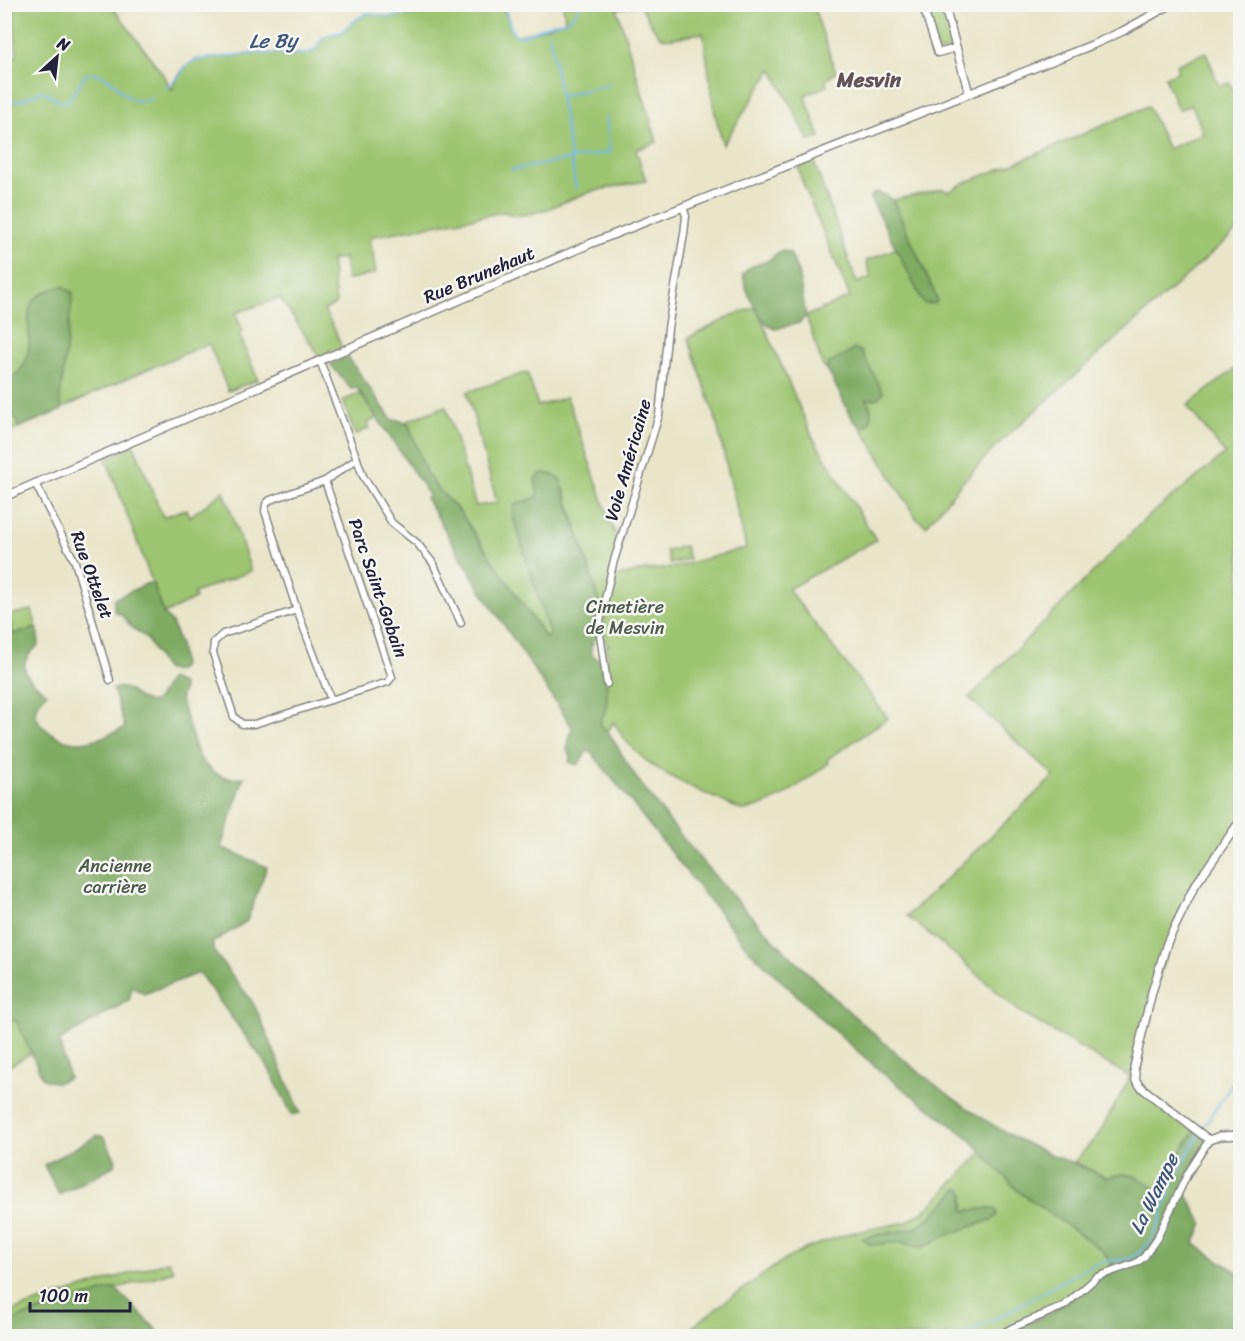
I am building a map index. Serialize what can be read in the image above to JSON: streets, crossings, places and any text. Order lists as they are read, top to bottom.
{
  "streets": {
    "street": [
      "Rue Brunehaut",
      "Voie Américaine",
      "Rue Ottelet",
      "Parc Saint-Gobain"
    ]
  },
  "crossings": [
    ["Rue Brunehaut", "Voie Américaine"],
    ["Rue Brunehaut", "Rue Ottelet"],
    ["Rue Brunehaut", "Parc Saint-Gobain"]
  ],
  "districts": ["Mesvin"],
  "water": ["Le By", "La Wampe"],
  "parks": ["Cimetière de Mesvin", "Ancienne carrière"],
  "scale_bar": "100 m",
  "north": "top right"
}
